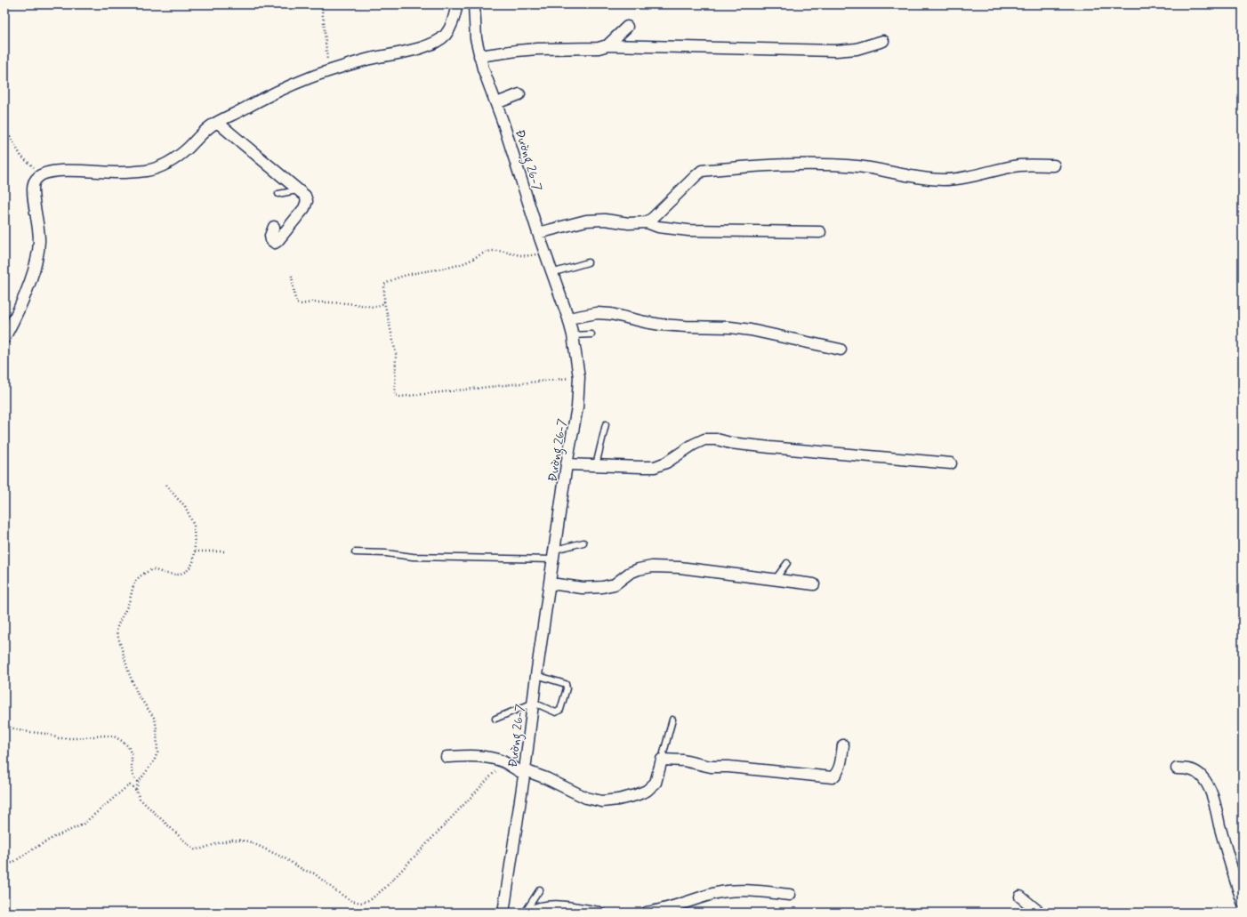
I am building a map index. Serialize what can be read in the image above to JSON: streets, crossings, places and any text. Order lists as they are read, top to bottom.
{
  "streets": {
    "street": ["Đường 26-7"]
  }
}
